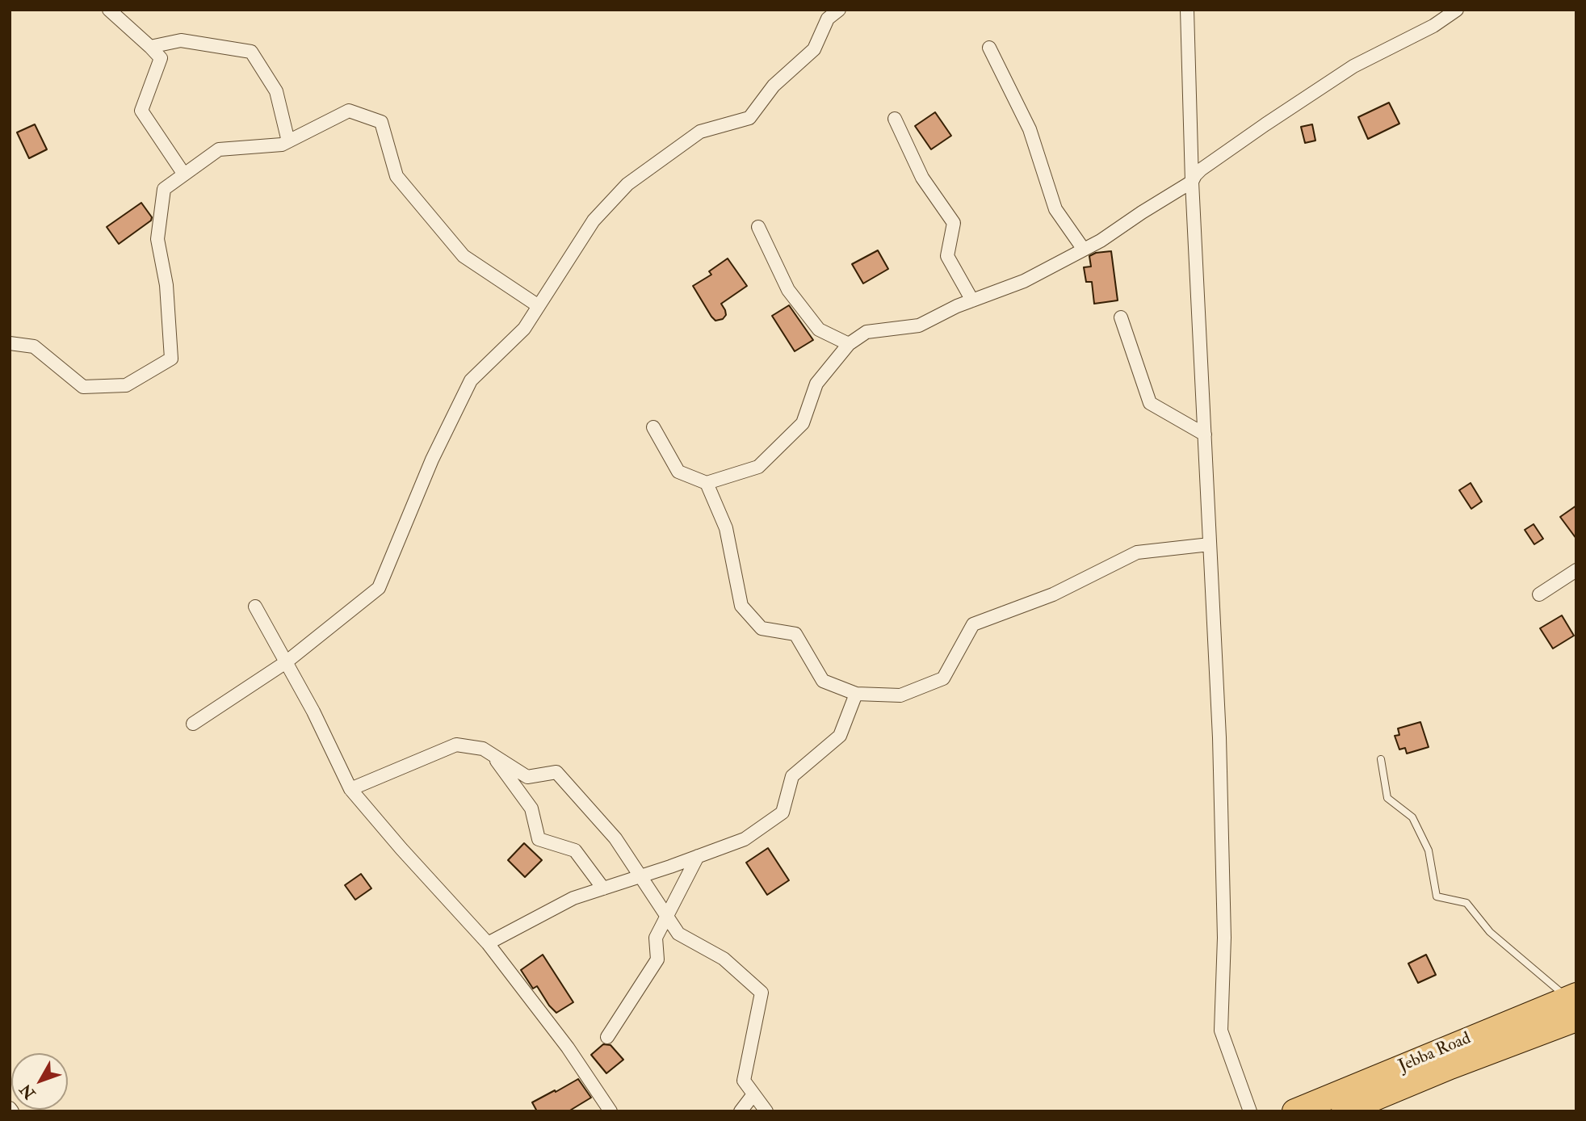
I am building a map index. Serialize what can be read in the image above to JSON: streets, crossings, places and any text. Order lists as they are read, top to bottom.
{
  "streets": {
    "highway": ["Jebba Road"]
  },
  "north": "bottom left"
}
